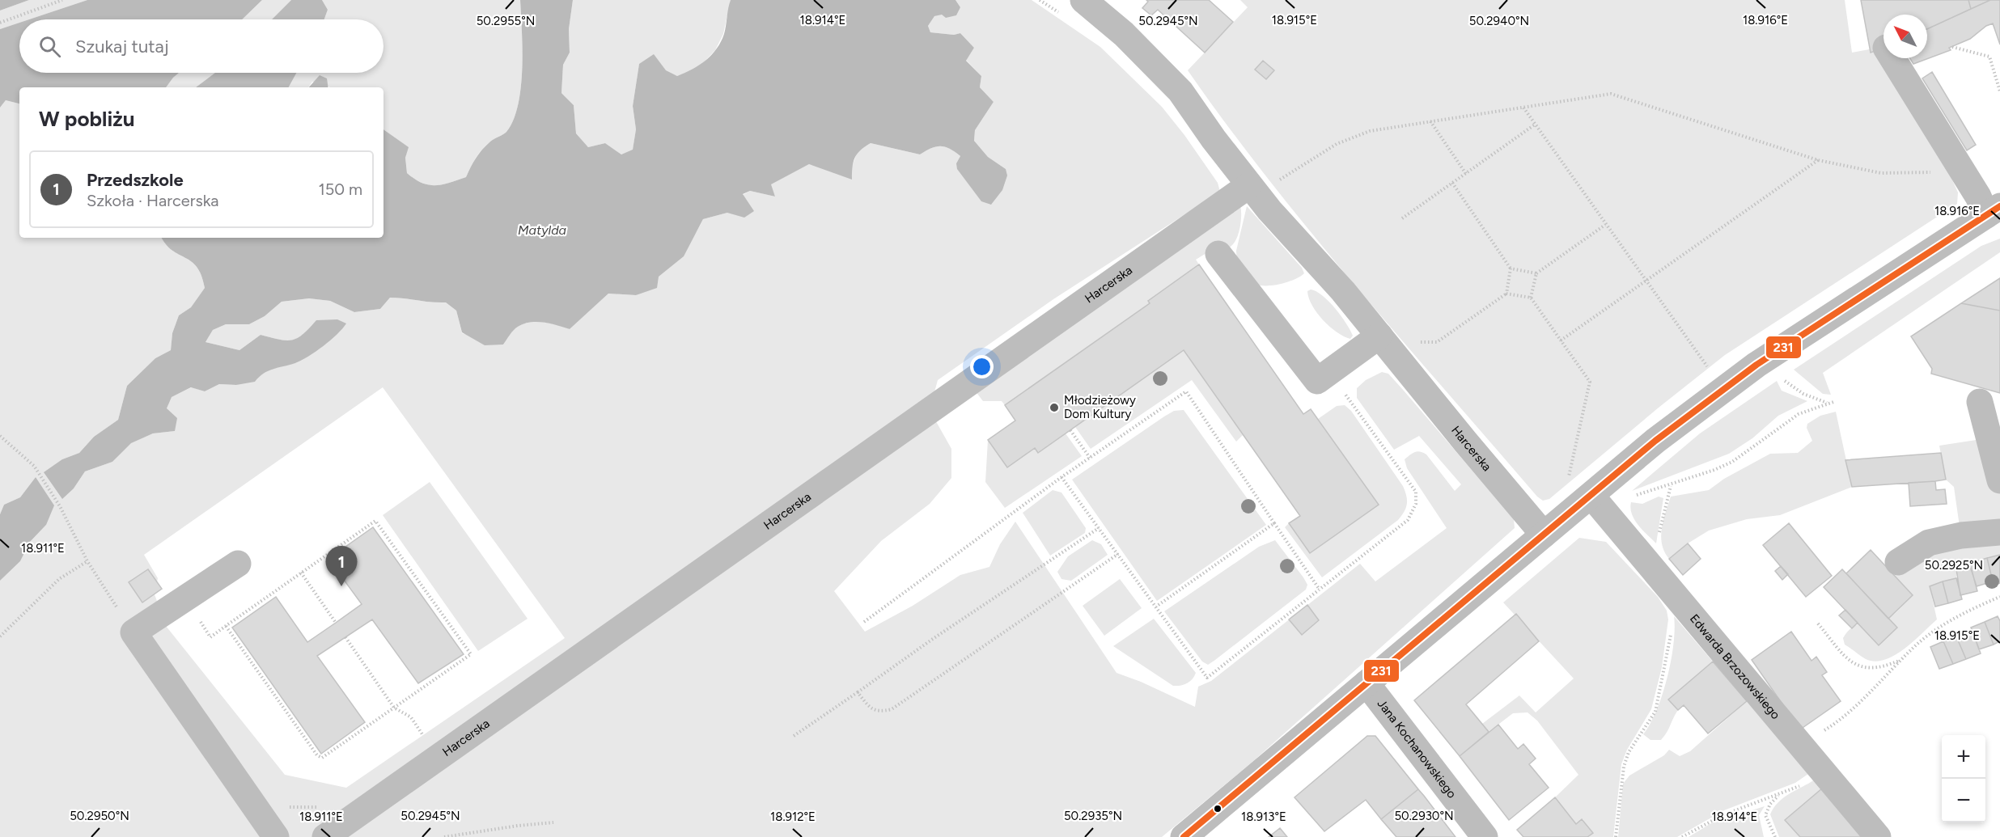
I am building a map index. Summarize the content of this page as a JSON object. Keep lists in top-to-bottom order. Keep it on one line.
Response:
{"streets":{"street":["Harcerska","Edwarda Brzozowskiego","Jana Kochanowskiego"]},"water":["Matylda"],"places":["Młodzieżowy Dom Kultury"],"lines":["transit line 231"],"north":"top left","page":{"search":"Szukaj tutaj","heading":"W pobliżu","list":[{"mark":"1","name":"Przedszkole","note":"Szkoła · Harcerska","value":"150 m"}],"pins":"1","map_buttons":["+","−"]},"coordinates":["18.914°E","18.915°E","18.916°E","50.2955°N","50.2940°N","50.2945°N","18.911°E","50.2925°N","50.2950°N","50.2935°N","50.2930°N","18.912°E","18.913°E"]}
